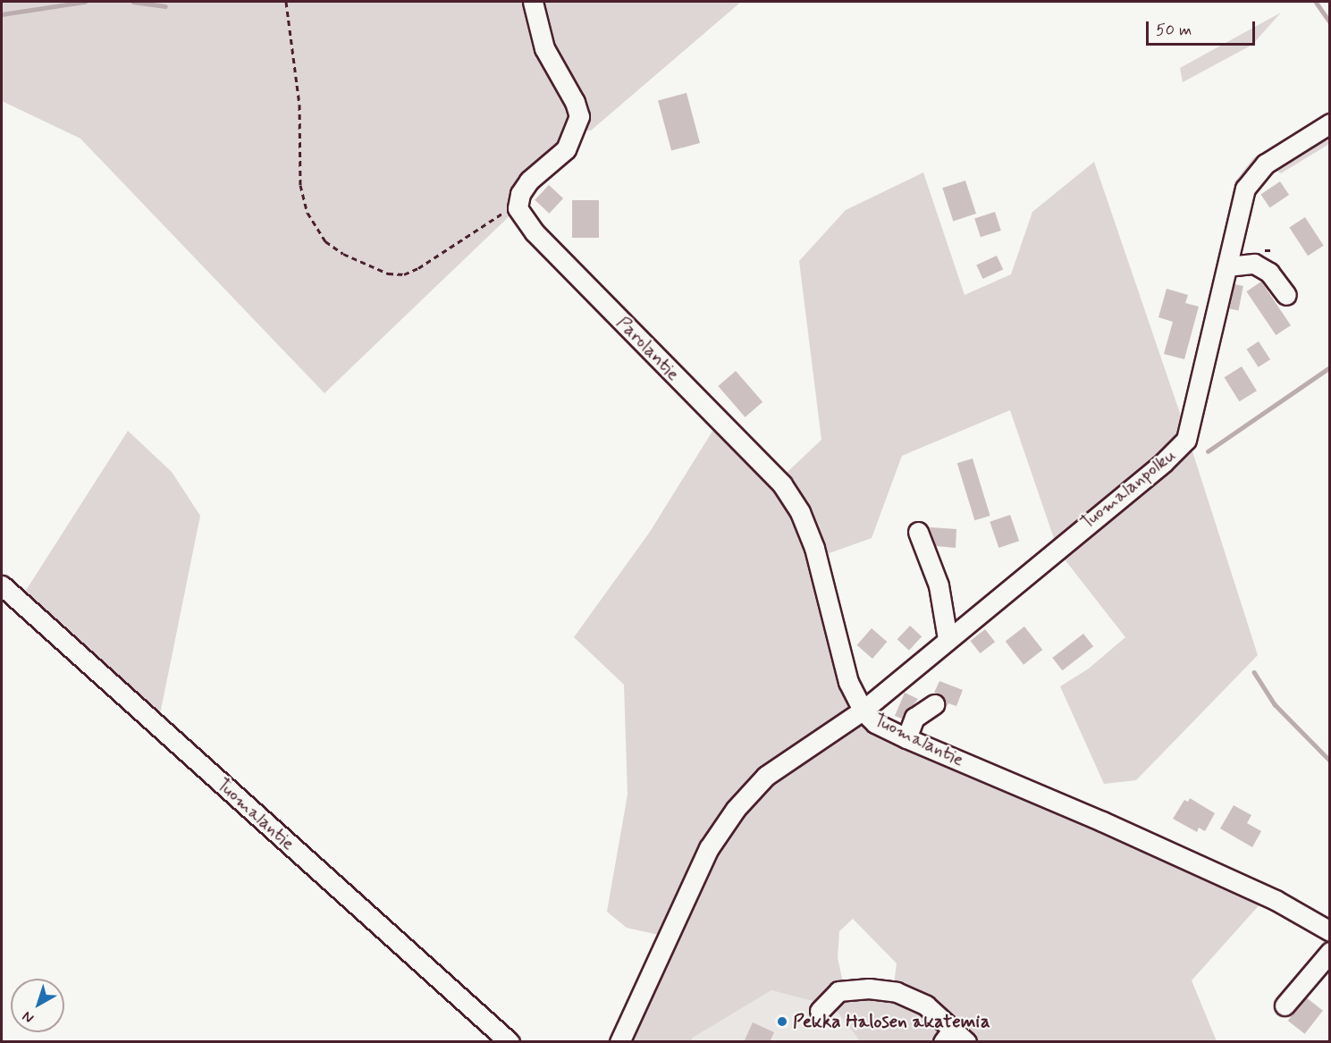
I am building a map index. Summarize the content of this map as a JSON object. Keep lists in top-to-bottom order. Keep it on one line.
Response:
{"streets":{"street":["Parolantie","Tuomalanpolku","Tuomalantie"]},"crossings":[["Parolantie","Tuomalanpolku"],["Parolantie","Tuomalantie"],["Tuomalanpolku","Tuomalantie"]],"places":["Pekka Halosen akatemia"],"scale_bar":"50 m","north":"bottom left"}
